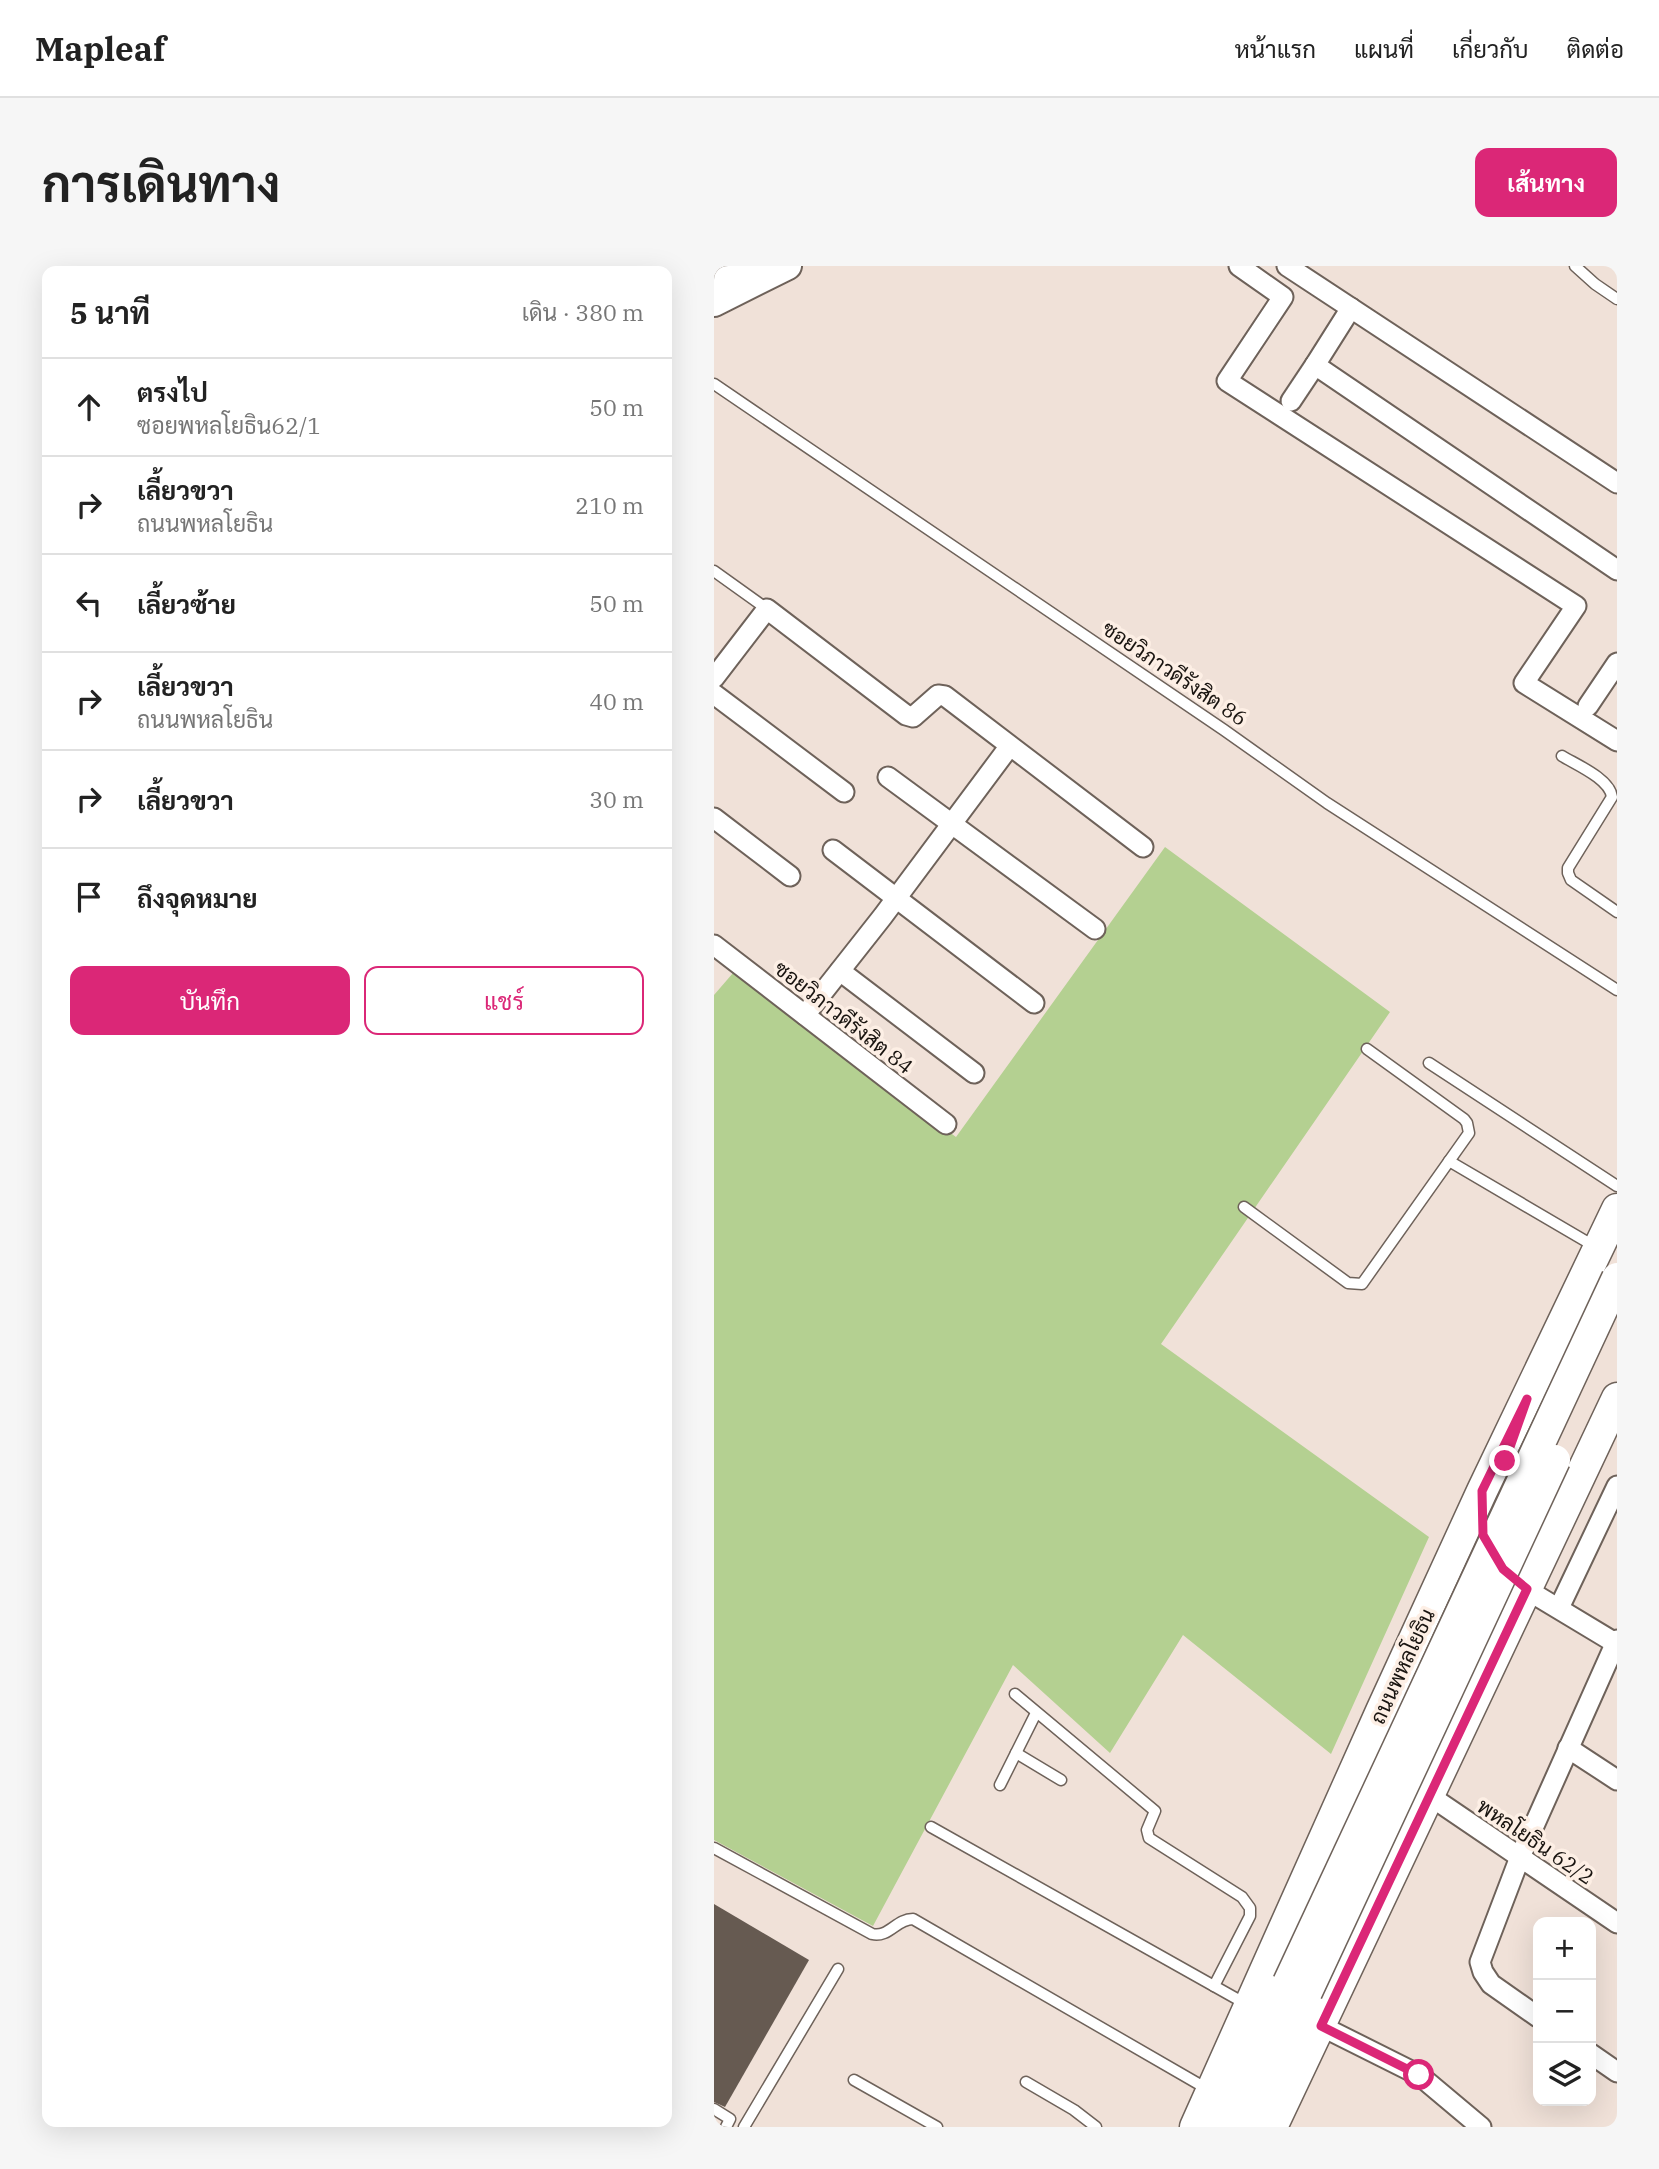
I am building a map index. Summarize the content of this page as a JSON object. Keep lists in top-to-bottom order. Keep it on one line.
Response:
{"streets":{"main road":["ถนนพหลโยธิน"],"street":["ซอยวิภาวดีรังสิต 84","พหลโยธิน 62/2"],"lane":["ซอยวิภาวดีรังสิต 86"]},"page":{"header":"Mapleaf","nav":["หน้าแรก","แผนที่","เกี่ยวกับ","ติดต่อ"],"buttons":["เส้นทาง",["บันทึก","แชร์"]],"title":"การเดินทาง","heading":["5 นาที","เดิน · 380 m"],"list":[["ตรงไป","ซอยพหลโยธิน62/1","50 m"],["เลี้ยวขวา","ถนนพหลโยธิน","210 m"],["เลี้ยวซ้าย","50 m"],["เลี้ยวขวา","ถนนพหลโยธิน","40 m"],["เลี้ยวขวา","30 m"],"ถึงจุดหมาย"],"map_buttons":["+","−"]}}
